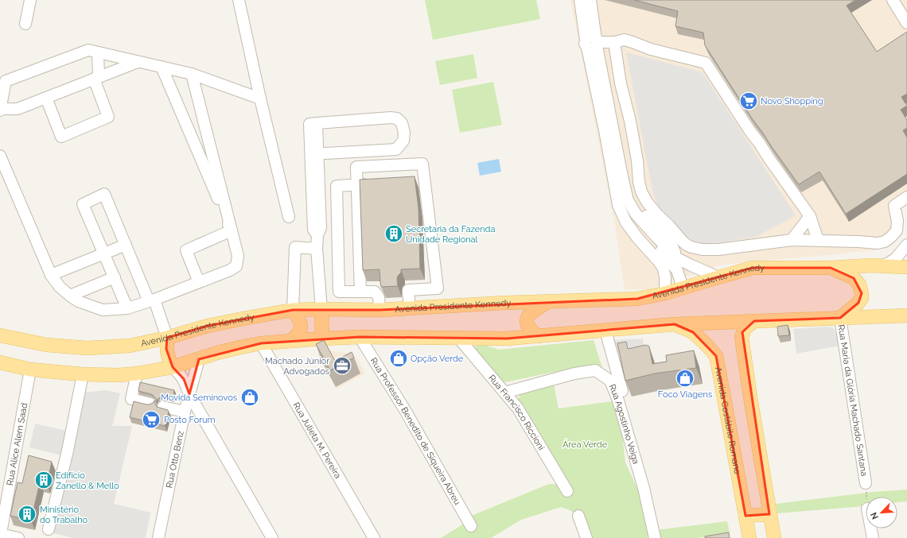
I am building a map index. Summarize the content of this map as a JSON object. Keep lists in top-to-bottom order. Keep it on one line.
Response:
{"streets":{"main road":["Avenida Presidente Kennedy","Avenida Costábile Romano"],"street":["Rua Maria da Glória Machado Santana","Rua Francisco Riccioni","Rua Agostinho Veiga","Rua Professor Benedito de Siqueira Abreu","Rua Julieta M. Pereira","Rua Alice Alem Saad","Rua Otto Benz"]},"crossings":[["Rua Francisco Riccioni","Rua Agostinho Veiga"]],"parks":["Área Verde"],"places":{"supermarket":["Novo Shopping","Posto Forum"],"building":["Secretaria da Fazenda Unidade Regional","Edifício Zanello & Mello","Ministério do Trabalho"],"shop":["Opção Verde","Foco Viagens","Movida Seminovos"],"office":["Machado Júnior Advogados"]},"north":"bottom left"}
